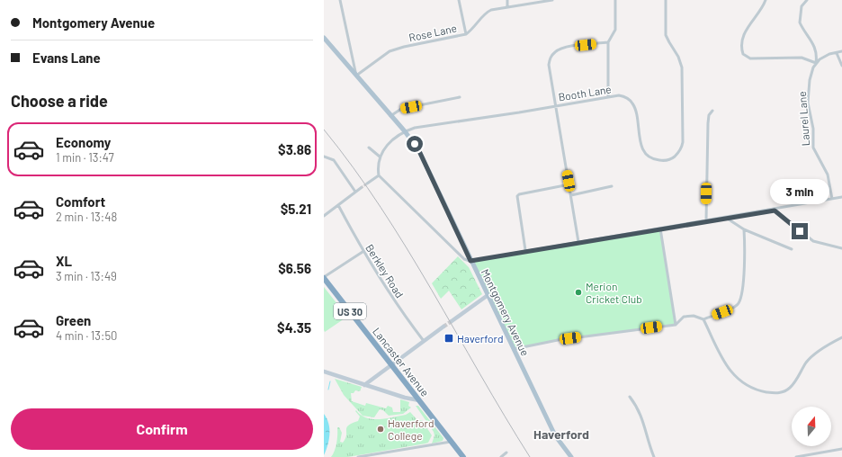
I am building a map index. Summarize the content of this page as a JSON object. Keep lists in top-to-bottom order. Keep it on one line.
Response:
{"streets":{"highway":["US 30","Lancaster Avenue"],"main road":["Montgomery Avenue"],"street":["Rose Lane","Booth Lane","Laurel Lane","Berkley Road"]},"crossings":[["Rose Lane","Montgomery Avenue"],["Booth Lane","Montgomery Avenue"]],"districts":["Haverford"],"places":{"other":["Merion Cricket Club","Haverford College"],"transit":["Haverford"]},"north":"top","page":{"banner":["Montgomery Avenue","Evans Lane"],"heading":"Choose a ride","list":[{"name":"Economy","note":"1 min · 13:47","value":"$3.86"},{"name":"Comfort","note":"2 min · 13:48","value":"$5.21"},{"name":"XL","note":"3 min · 13:49","value":"$6.56"},{"name":"Green","note":"4 min · 13:50","value":"$4.35"}],"bubble":"3 min","buttons":"Confirm"}}
